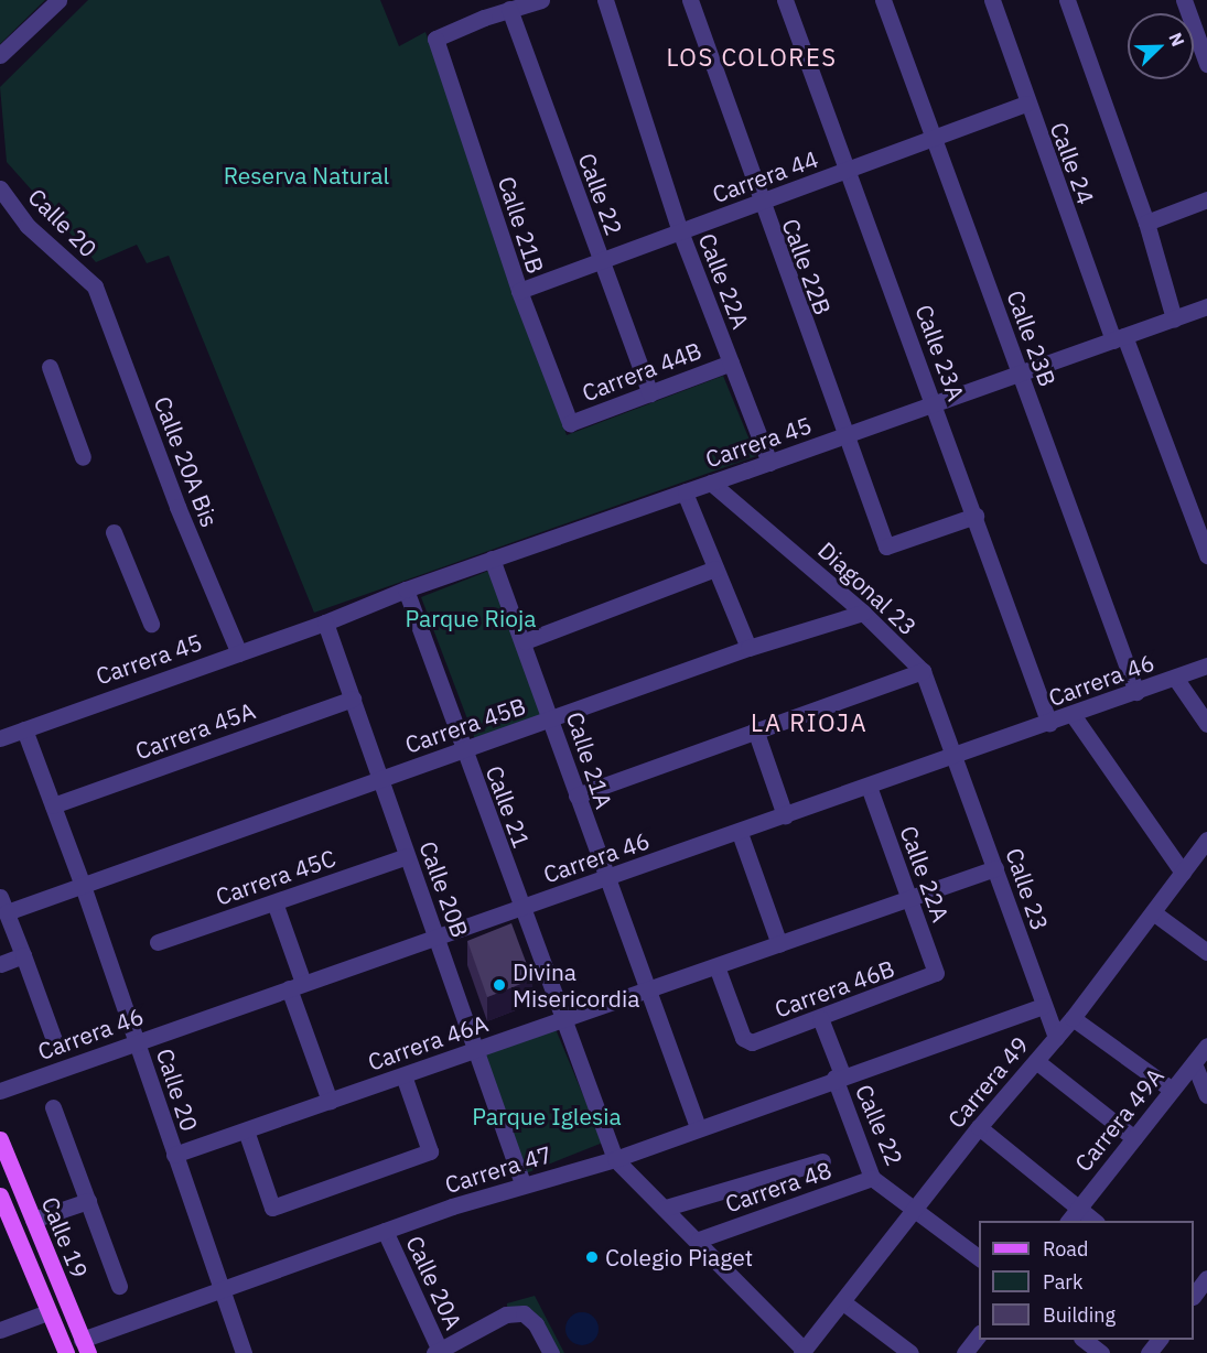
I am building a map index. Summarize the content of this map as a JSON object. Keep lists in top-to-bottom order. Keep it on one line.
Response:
{"streets":{"main road":["Calle 19"],"street":["Calle 24","Carrera 44","Calle 22","Calle 20","Calle 21B","Calle 22B","Calle 22A","Calle 23B","Calle 23A","Carrera 44B","Carrera 45","Calle 20A Bis","Diagonal 23","Carrera 46","Carrera 45B","Carrera 45A","Calle 21A","Calle 21","Carrera 45C","Calle 20B","Calle 23","Carrera 46B","Carrera 46A","Carrera 49","Carrera 49A","Carrera 47","Carrera 48","Calle 20A"]},"crossings":[["Calle 24","Carrera 44"],["Calle 24","Carrera 45"],["Carrera 44","Calle 22"],["Carrera 44","Calle 21B"],["Carrera 44","Calle 22B"],["Carrera 44","Calle 22A"],["Carrera 44","Calle 23B"],["Carrera 44","Calle 23A"],["Calle 22","Calle 21B"],["Calle 22","Carrera 44B"],["Calle 22","Carrera 46B"],["Calle 22","Carrera 49"],["Calle 22","Carrera 47"],["Calle 22","Carrera 48"],["Calle 20","Carrera 45"],["Calle 20","Calle 20A Bis"],["Calle 20","Carrera 46"],["Calle 20","Carrera 45B"],["Calle 20","Carrera 45A"],["Calle 20","Carrera 46A"],["Calle 20","Carrera 47"],["Calle 21B","Carrera 44B"],["Calle 22B","Calle 23A"],["Calle 22B","Carrera 45"],["Calle 22A","Carrera 44B"],["Calle 22A","Carrera 45"],["Calle 22A","Carrera 46"],["Calle 22A","Carrera 46B"],["Calle 22A","Carrera 46A"],["Calle 23B","Carrera 45"],["Calle 23B","Carrera 46"],["Calle 23A","Carrera 45"],["Calle 23A","Carrera 46"],["Carrera 45","Calle 20A Bis"],["Carrera 45","Calle 21A"],["Carrera 45","Calle 21"],["Carrera 45","Calle 20B"],["Diagonal 23","Carrera 46"],["Diagonal 23","Carrera 45B"],["Diagonal 23","Calle 23"],["Carrera 46","Calle 21A"],["Carrera 46","Calle 21"],["Carrera 46","Calle 20B"],["Carrera 46","Calle 23"],["Carrera 45B","Calle 21A"],["Carrera 45B","Calle 21"],["Carrera 45B","Calle 20B"],["Carrera 45A","Calle 20B"],["Calle 21A","Carrera 46A"],["Calle 21A","Carrera 47"],["Calle 21","Carrera 46A"],["Calle 21","Carrera 49"],["Calle 21","Carrera 47"],["Calle 21","Carrera 48"],["Carrera 45C","Calle 20B"],["Calle 20B","Carrera 46A"],["Calle 20B","Carrera 47"],["Calle 23","Carrera 46A"],["Calle 23","Carrera 49"],["Calle 23","Carrera 47"],["Carrera 46B","Carrera 46A"],["Carrera 47","Calle 19"],["Carrera 47","Calle 20A"]],"districts":["LOS COLORES","LA RIOJA"],"parks":["Reserva Natural","Parque Rioja","Parque Iglesia"],"places":["Divina Misericordia","Colegio Piaget"],"legend":["Road","Park","Building"],"north":"top right"}
